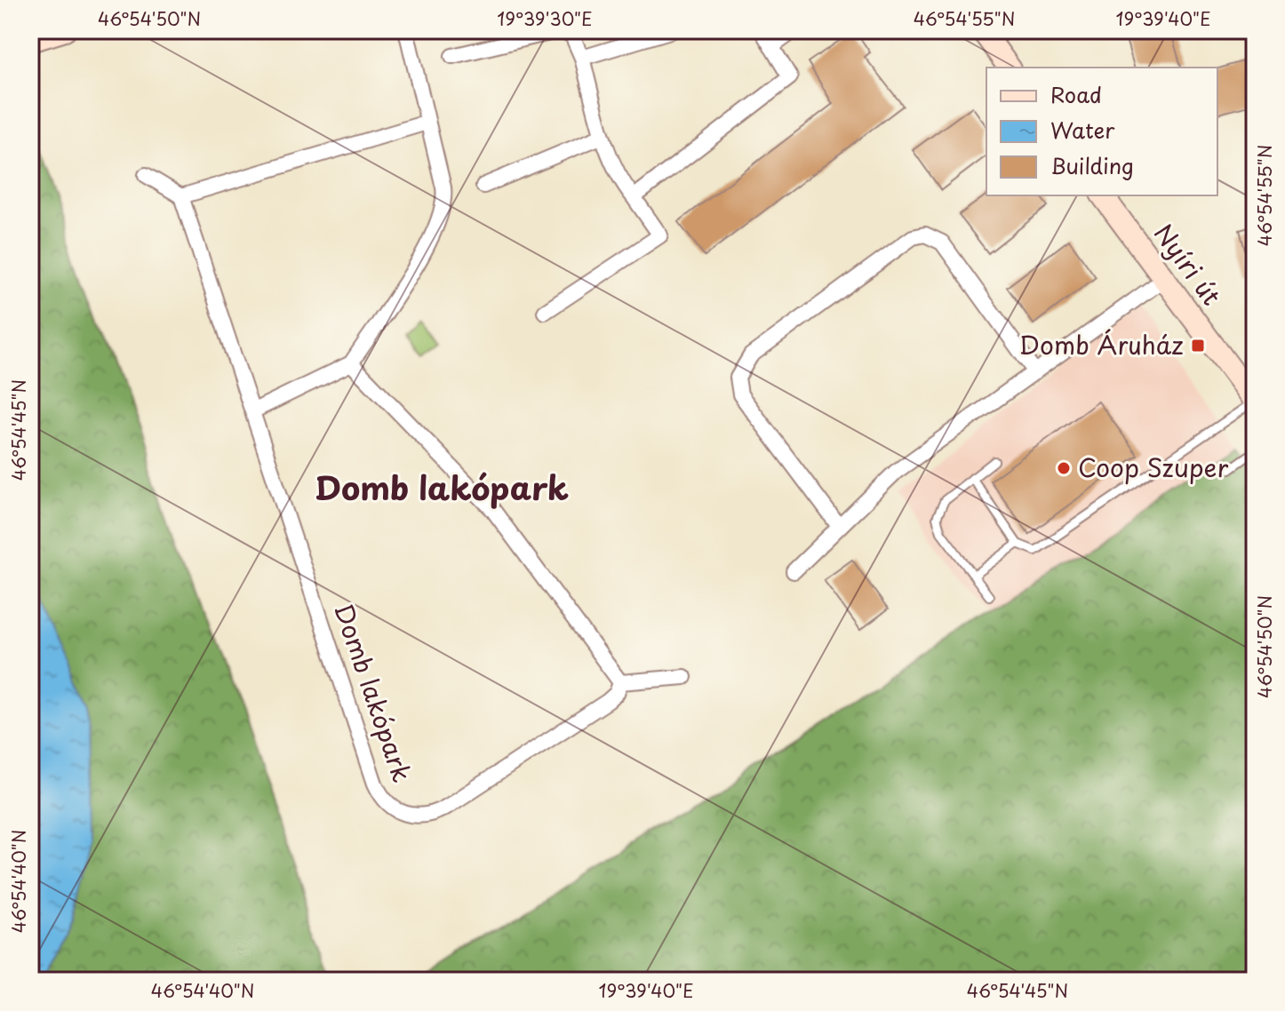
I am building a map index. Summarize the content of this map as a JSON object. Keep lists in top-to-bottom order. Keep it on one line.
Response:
{"streets":{"street":["Nyíri út","Domb lakópark"]},"districts":["Domb lakópark"],"places":{"transit":["Domb Áruház"],"other":["Coop Szuper"]},"legend":["Road","Water","Building"],"coordinates":["46°54'50\"N","19°39'30\"E","46°54'55\"N","19°39'40\"E","46°54'45\"N","46°54'40\"N"]}
